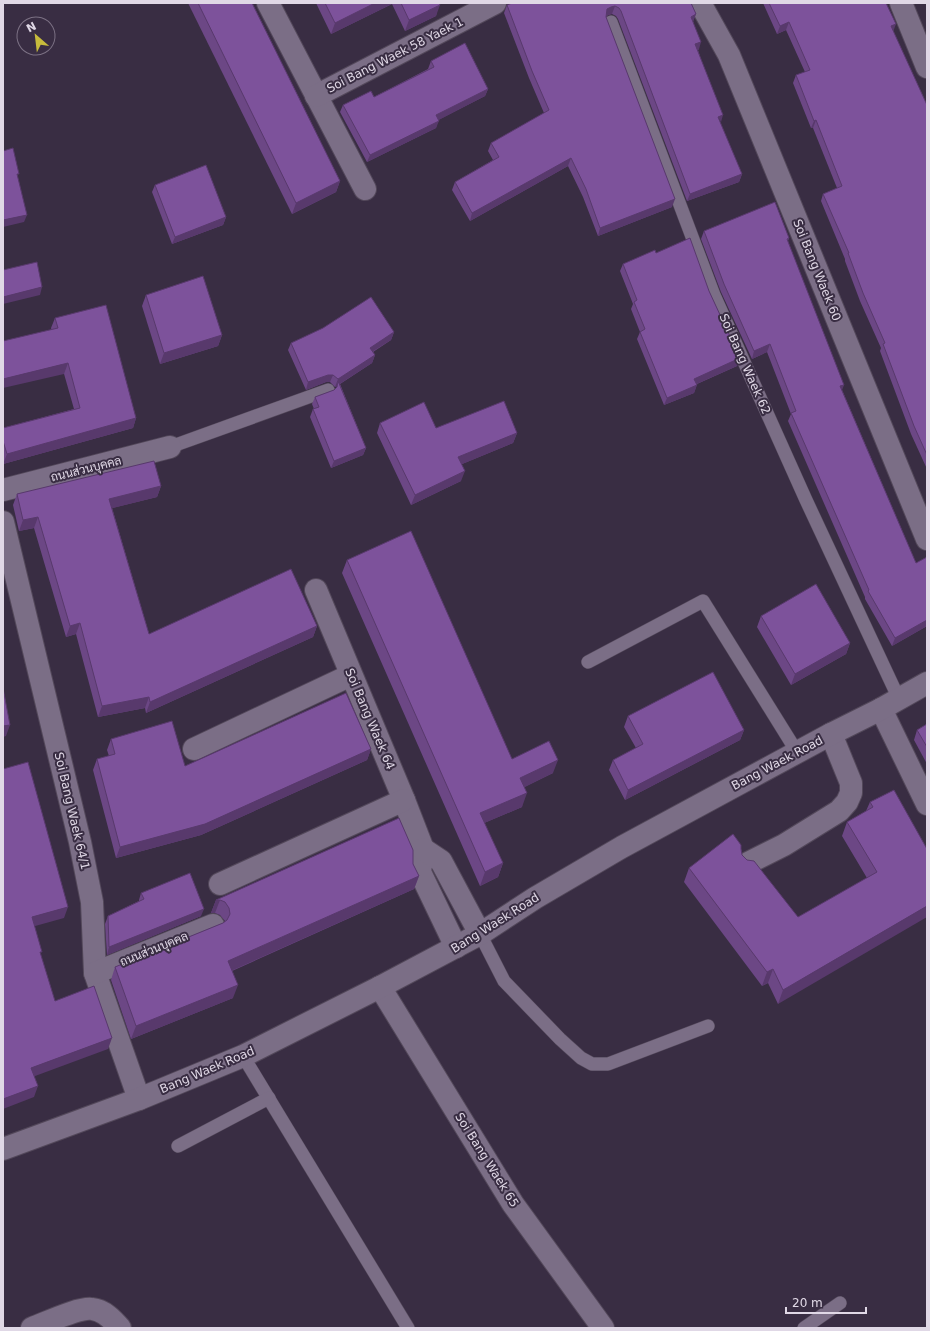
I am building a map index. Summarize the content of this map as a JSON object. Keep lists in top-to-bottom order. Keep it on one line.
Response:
{"streets":{"street":["Soi Bang Waek 58 Yaek 1","Soi Bang Waek 60","ถนนส่วนบุคคล","Soi Bang Waek 64","Bang Waek Road","Soi Bang Waek 64/1","Soi Bang Waek 65"],"lane":["Soi Bang Waek 62"]},"crossings":[["Soi Bang Waek 62","Bang Waek Road"],["ถนนส่วนบุคคล","Soi Bang Waek 64/1"],["Soi Bang Waek 64","Bang Waek Road"],["Bang Waek Road","Soi Bang Waek 64/1"],["Bang Waek Road","Soi Bang Waek 65"]],"scale_bar":"20 m","north":"top left"}
